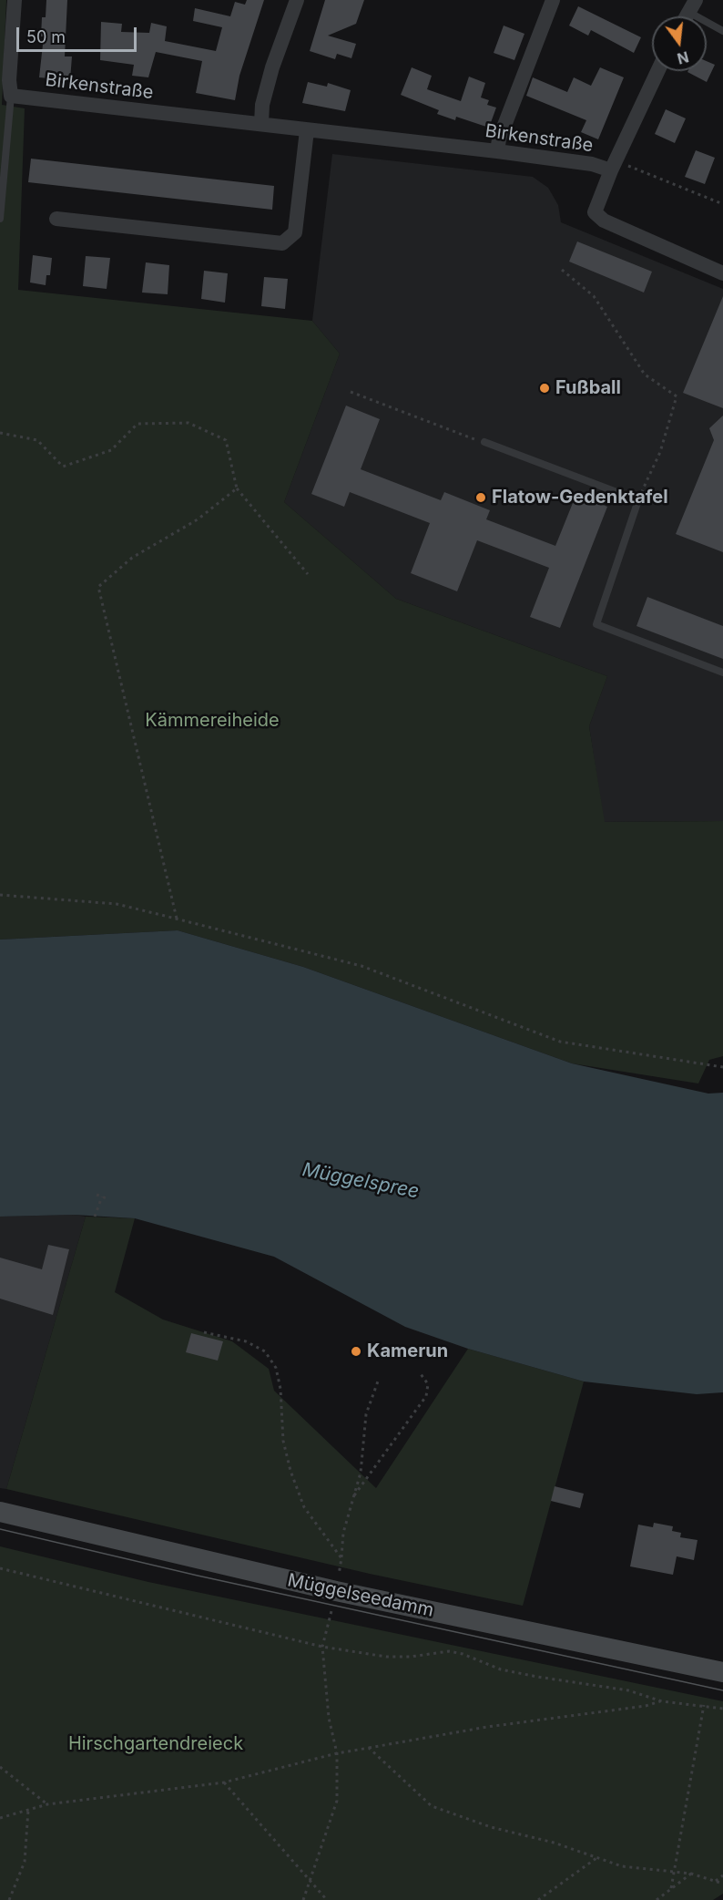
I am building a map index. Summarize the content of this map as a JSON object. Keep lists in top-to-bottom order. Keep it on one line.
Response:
{"streets":{"main road":["Müggelseedamm"],"street":["Birkenstraße"]},"water":["Müggelspree"],"parks":["Kämmereiheide","Hirschgartendreieck"],"places":["Fußball","Flatow-Gedenktafel","Kamerun"],"scale_bar":"50 m","north":"bottom"}
